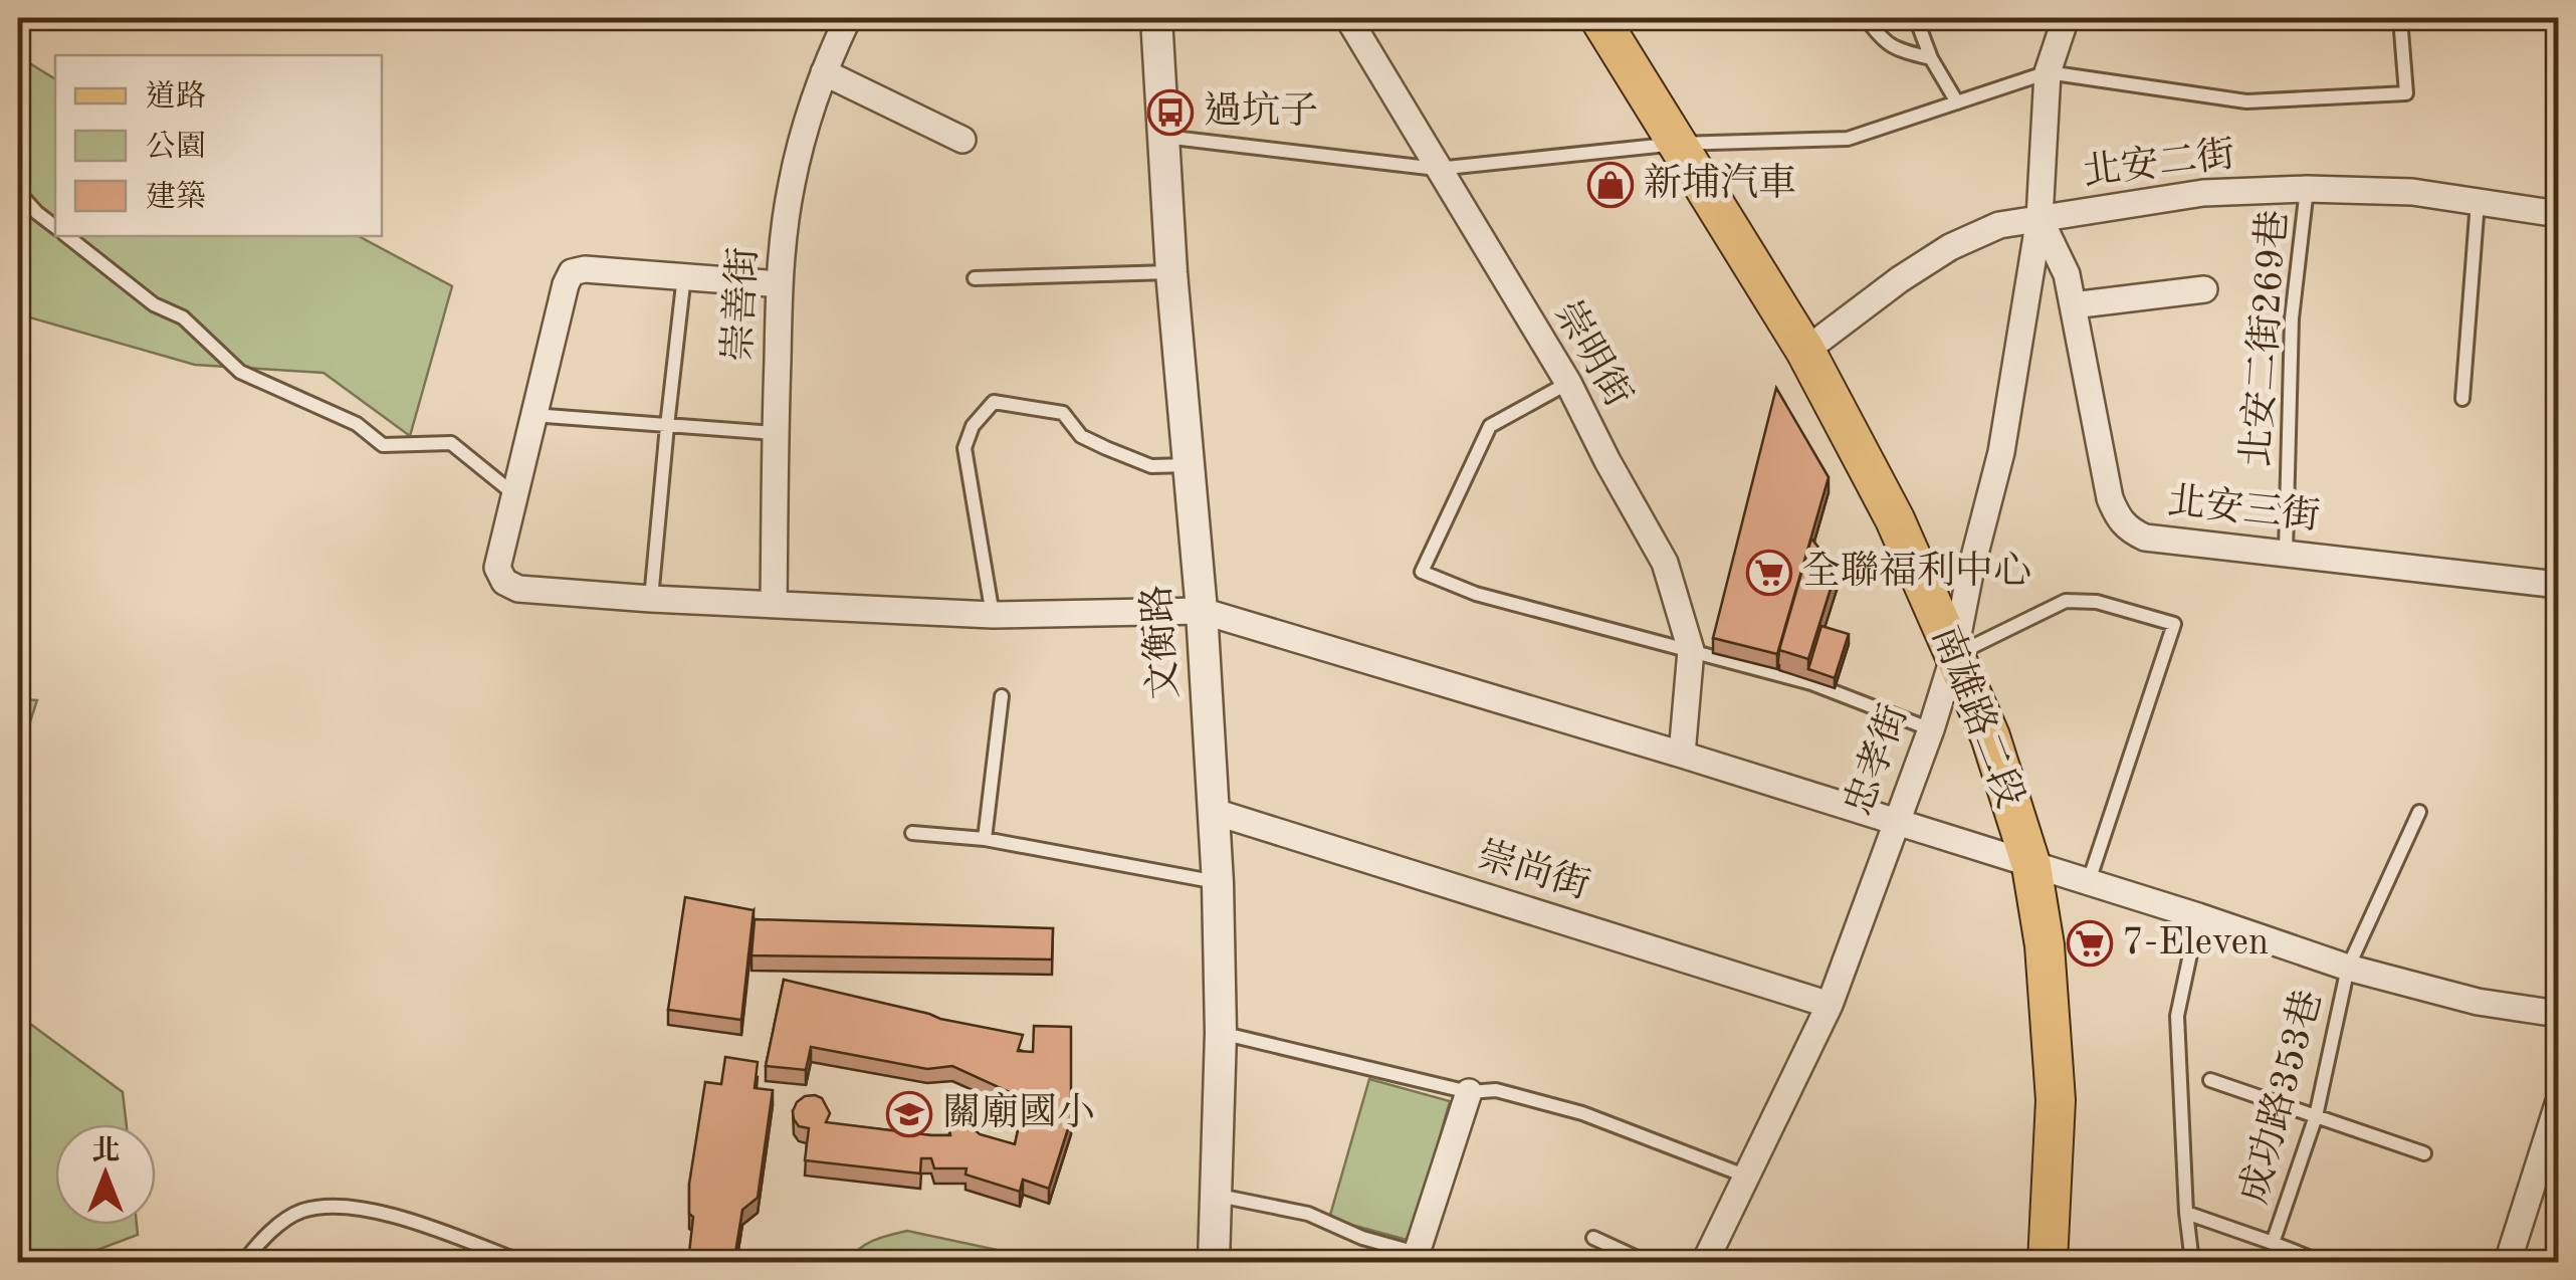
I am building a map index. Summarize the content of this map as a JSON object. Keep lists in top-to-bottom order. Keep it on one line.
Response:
{"streets":{"main road":["南雄路二段"],"street":["北安二街","崇善街","崇明街","北安三街","文衡路","忠孝街","崇尚街"],"lane":["北安二街269巷","成功路353巷"]},"crossings":[["北安二街","北安二街269巷"],["北安二街","北安三街"],["北安二街","南雄路二段"],["北安二街","忠孝街"],["北安二街269巷","北安三街"],["北安三街","忠孝街"],["文衡路","崇尚街"],["南雄路二段","忠孝街"],["忠孝街","崇尚街"]],"places":{"bus stop":["過坑子"],"shop":["新埔汽車"],"supermarket":["全聯福利中心","7-Eleven"],"school or university":["關廟國小"]},"legend":["道路","公園","建築"],"north":"top"}
